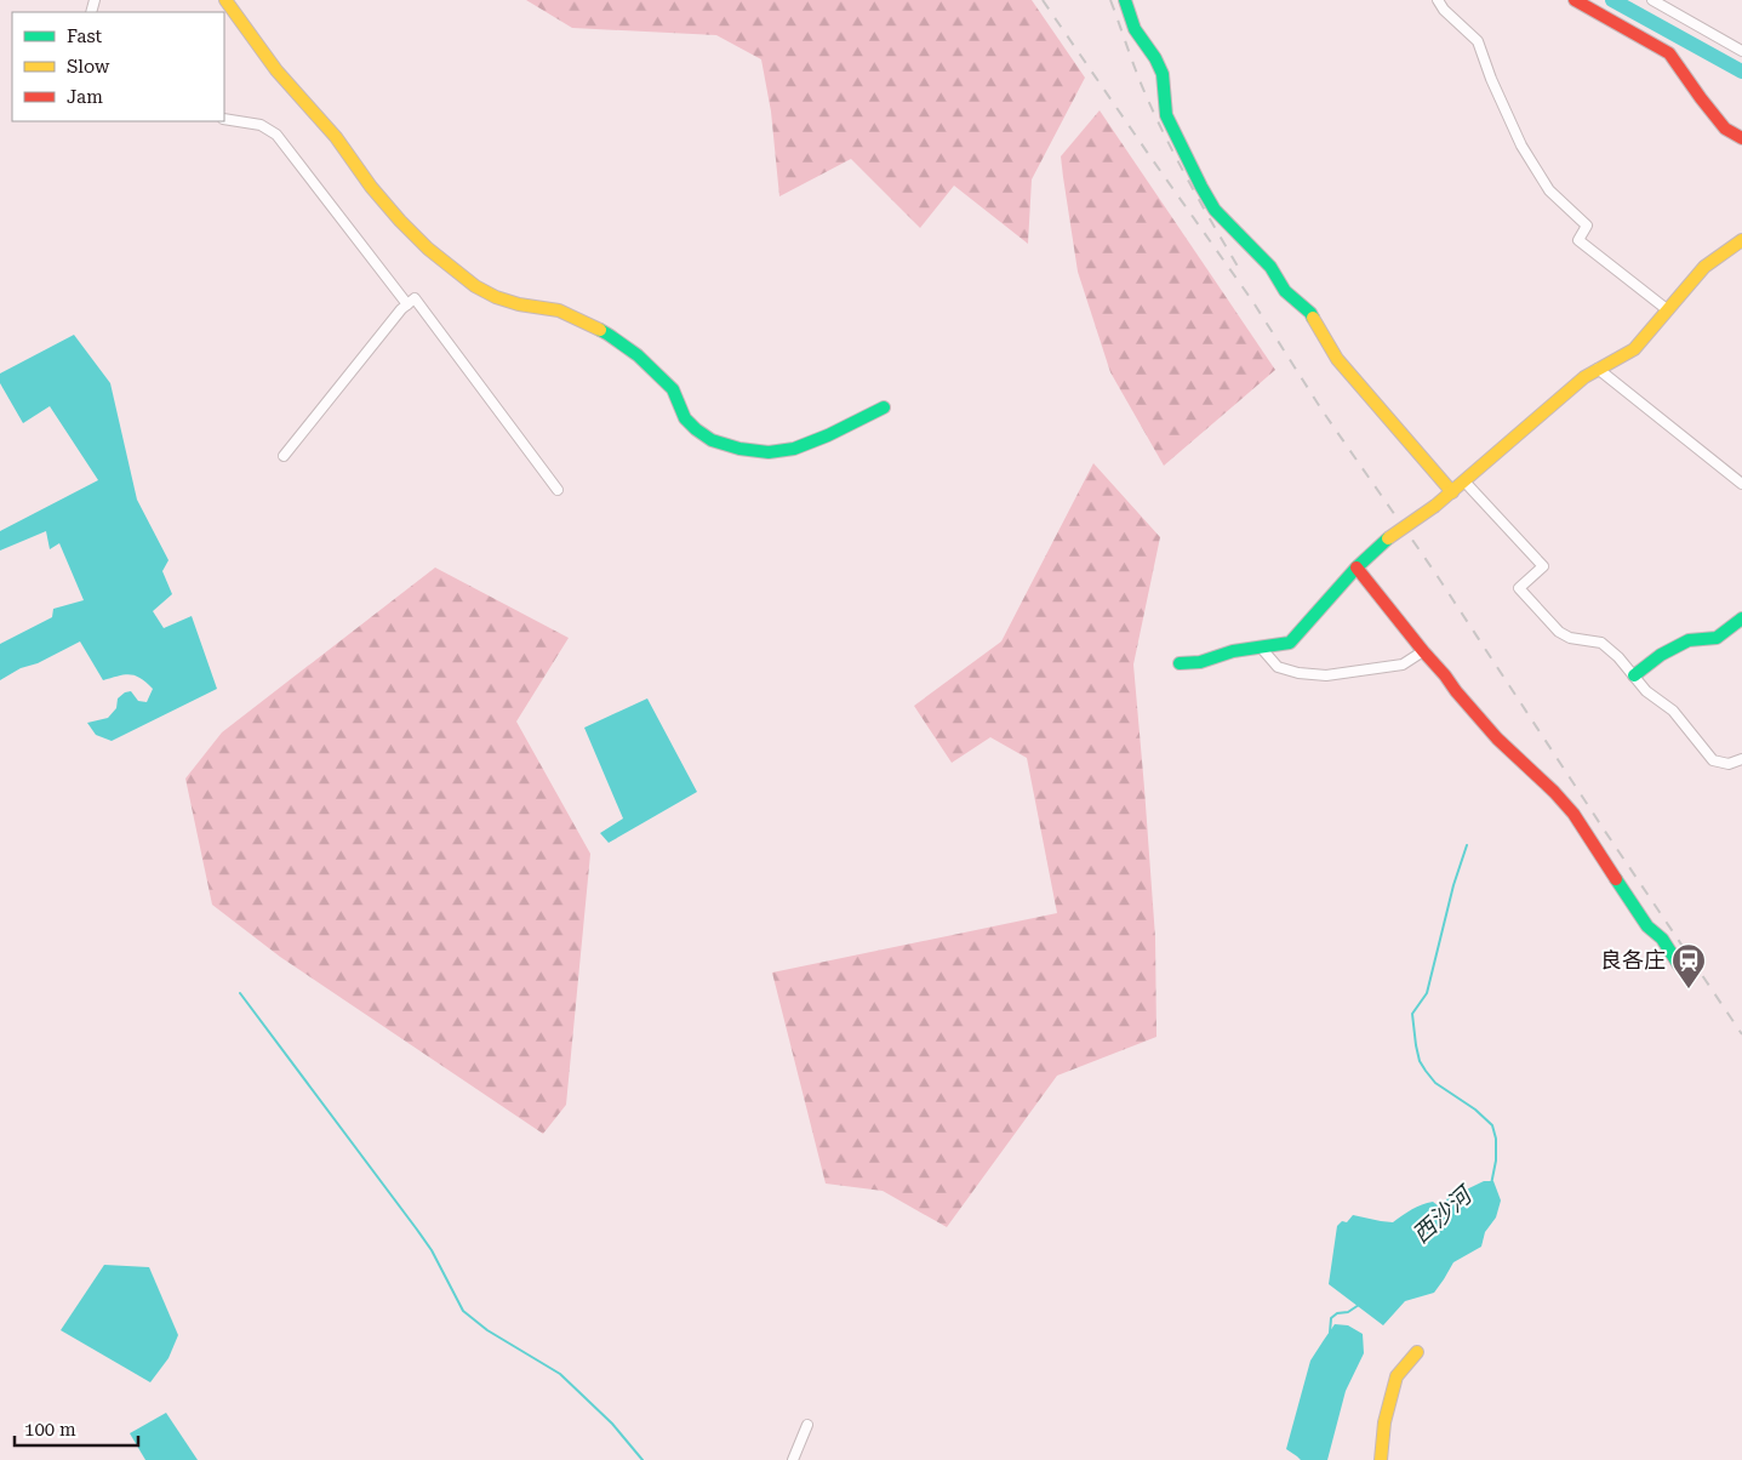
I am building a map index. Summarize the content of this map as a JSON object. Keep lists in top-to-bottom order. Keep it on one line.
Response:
{"water":["西沙河"],"places":{"station":["良各庄"]},"legend":["Fast","Slow","Jam"],"scale_bar":"100 m"}
